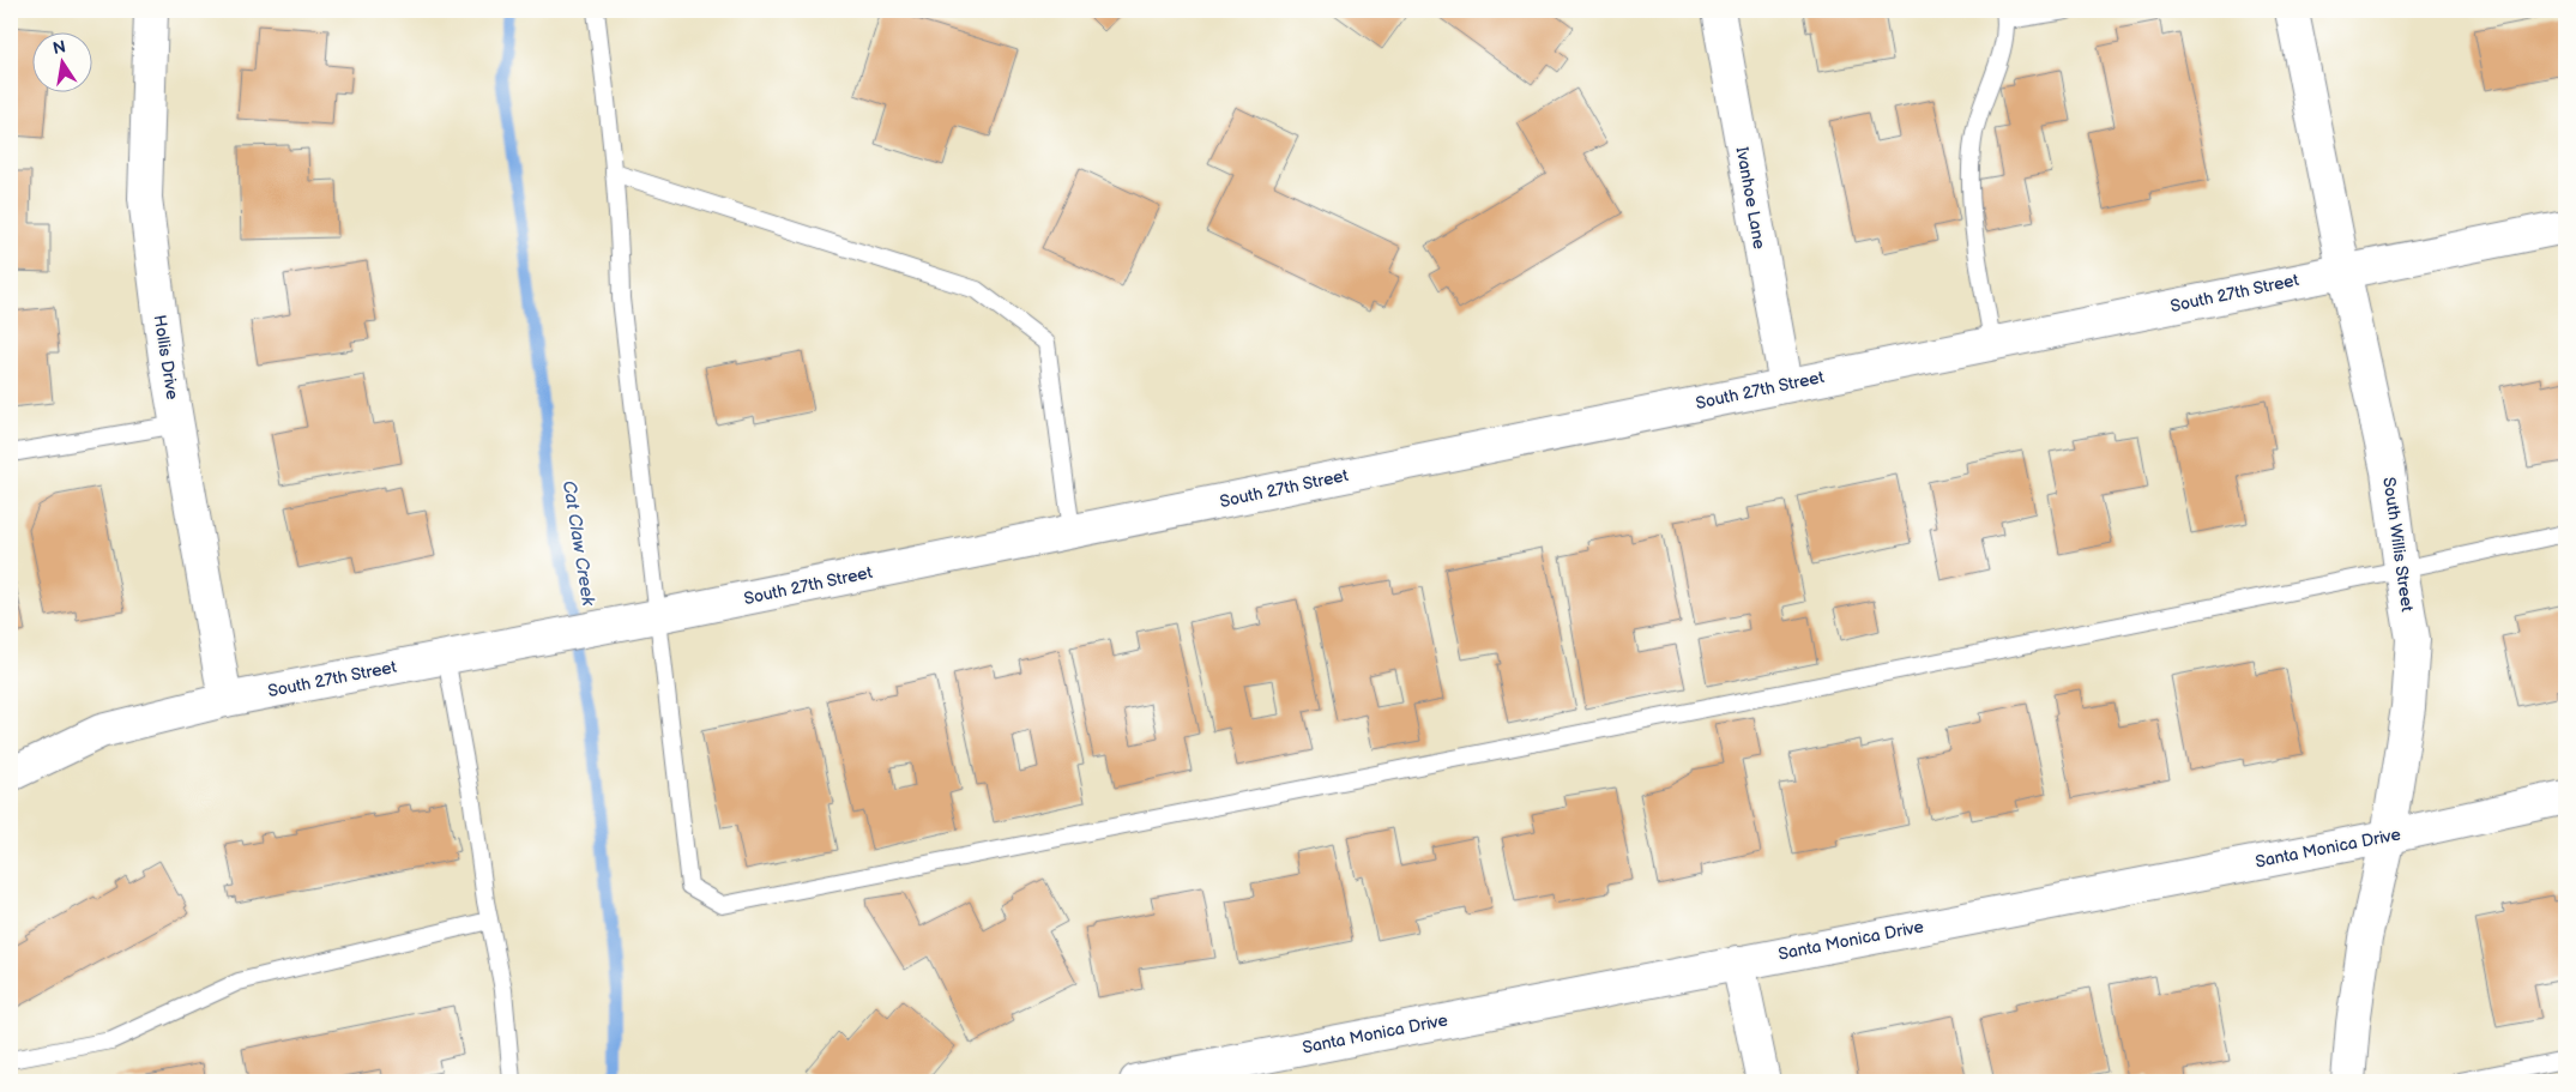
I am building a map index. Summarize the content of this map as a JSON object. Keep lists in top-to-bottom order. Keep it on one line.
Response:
{"streets":{"street":["Ivanhoe Lane","South 27th Street","Hollis Drive","South Willis Street","Santa Monica Drive"]},"crossings":[["Ivanhoe Lane","South 27th Street"],["South 27th Street","Hollis Drive"],["South 27th Street","South Willis Street"],["South Willis Street","Santa Monica Drive"]],"water":["Cat Claw Creek"],"north":"top"}
